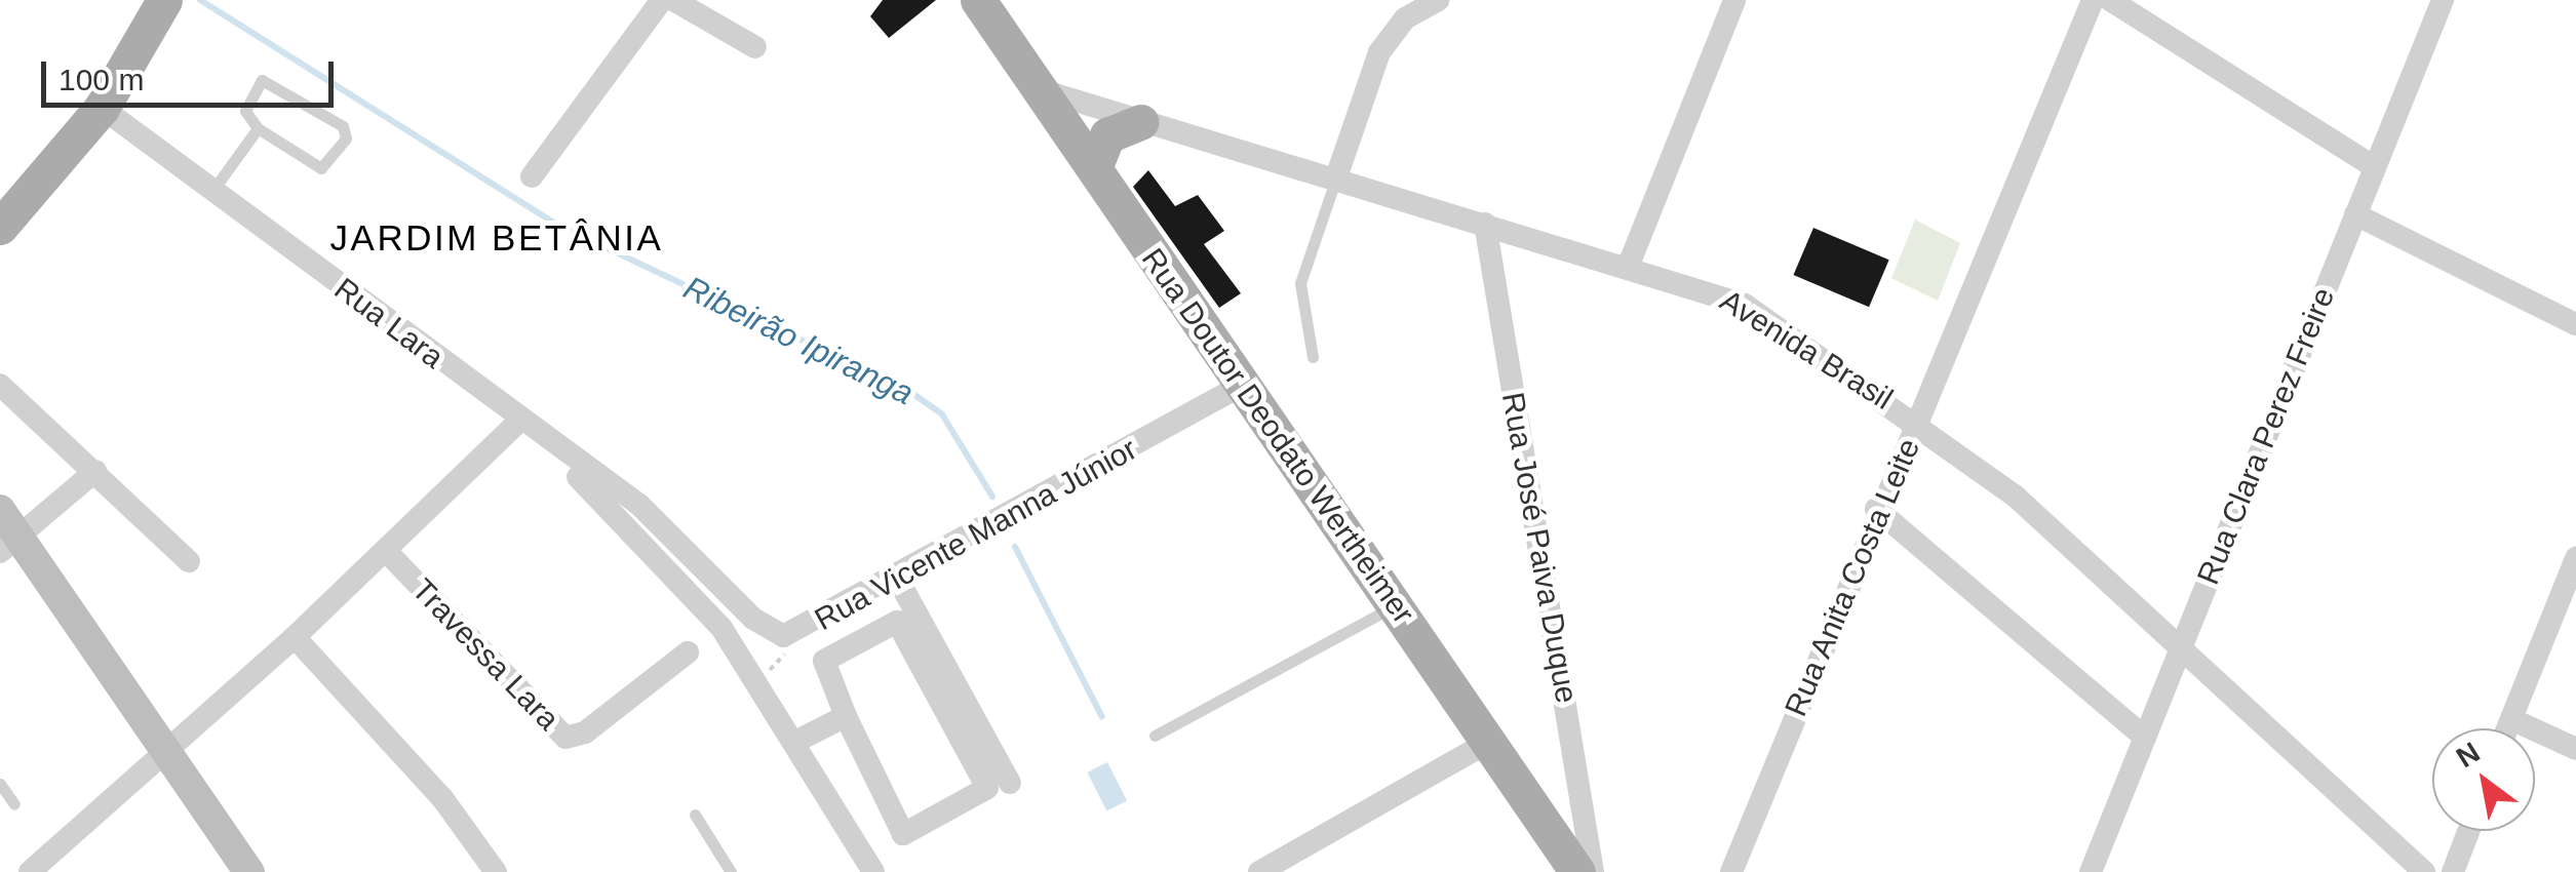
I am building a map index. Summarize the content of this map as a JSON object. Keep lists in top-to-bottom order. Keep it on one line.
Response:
{"streets":{"main road":["Rua Doutor Deodato Wertheimer"],"street":["Rua Lara","Avenida Brasil","Rua Clara Perez Freire","Rua Vicente Manna Júnior","Rua José Paiva Duque","Rua Anita Costa Leite","Travessa Lara"]},"crossings":[["Rua Lara","Rua Vicente Manna Júnior"],["Avenida Brasil","Rua Doutor Deodato Wertheimer"],["Avenida Brasil","Rua Clara Perez Freire"],["Avenida Brasil","Rua José Paiva Duque"],["Avenida Brasil","Rua Anita Costa Leite"],["Rua Doutor Deodato Wertheimer","Rua Vicente Manna Júnior"]],"districts":["JARDIM BETÂNIA"],"water":["Ribeirão Ipiranga"],"scale_bar":"100 m","north":"top left"}
